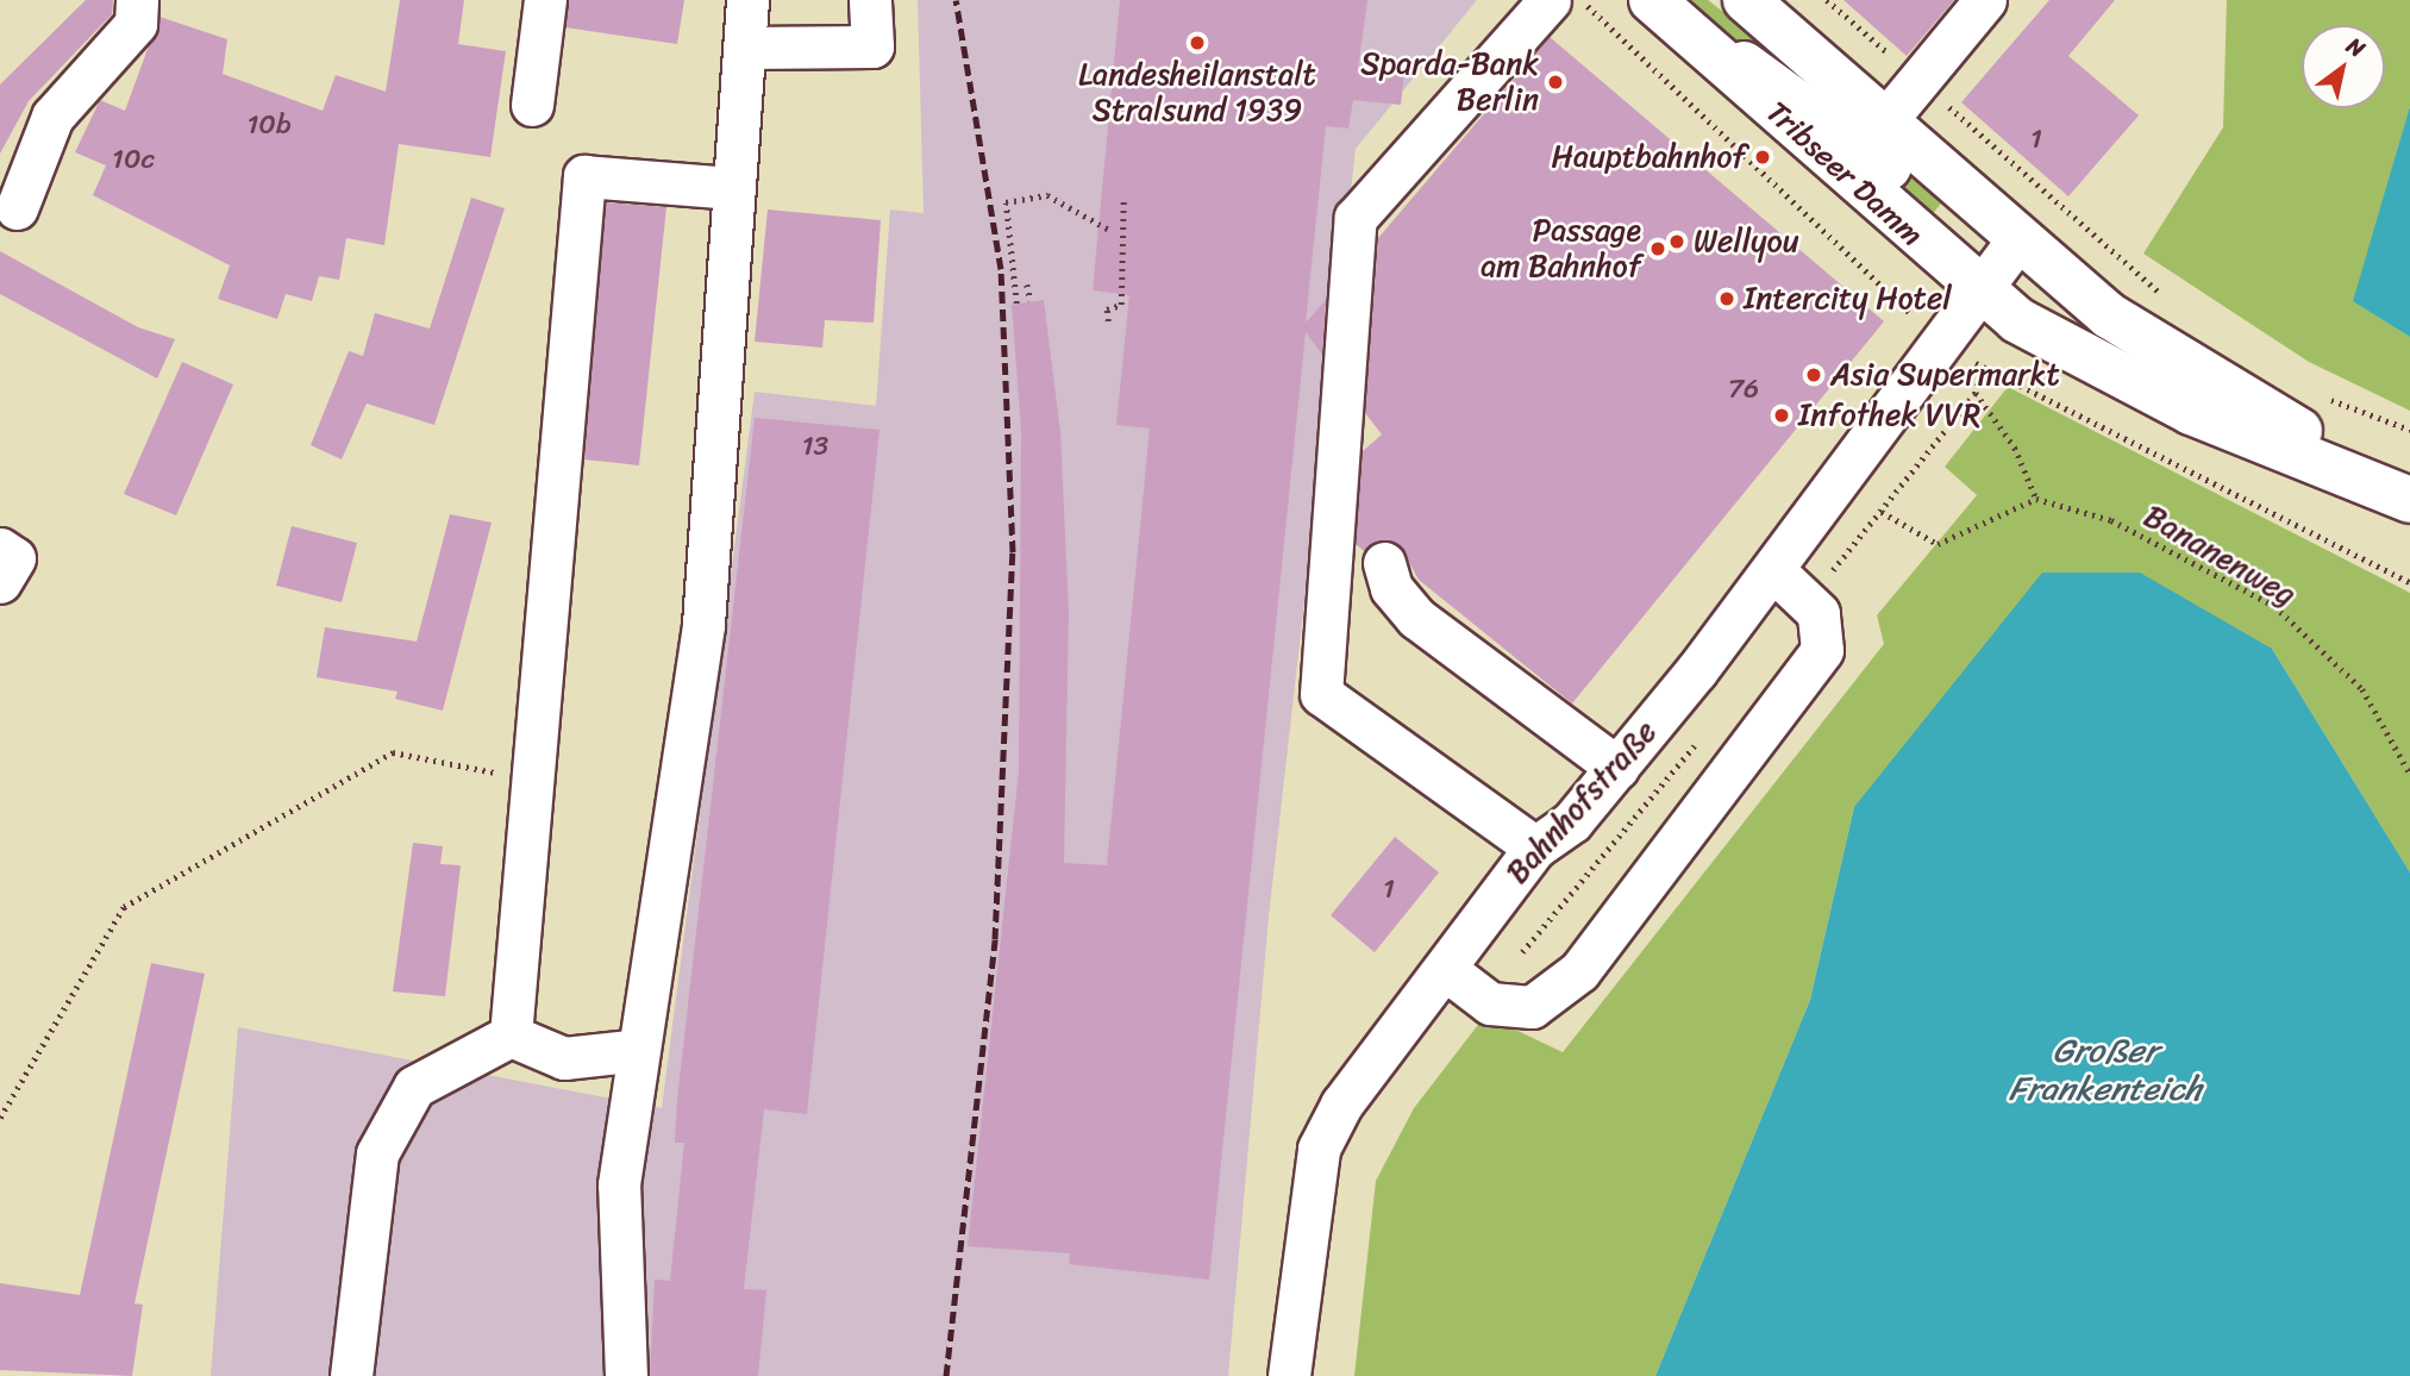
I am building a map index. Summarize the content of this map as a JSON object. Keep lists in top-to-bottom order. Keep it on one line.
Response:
{"streets":{"main road":["Tribseer Damm"],"street":["Bahnhofstraße"],"path":["Bananenweg"]},"crossings":[["Tribseer Damm","Bahnhofstraße"]],"water":["Großer Frankenteich"],"places":["Landesheilanstalt Stralsund 1939","Sparda-Bank Berlin","Hauptbahnhof","Wellyou","Passage am Bahnhof","Intercity Hotel","Asia Supermarkt","Infothek VVR"],"house_numbers":["10b","1","10c","76","13","1"],"north":"top right"}
